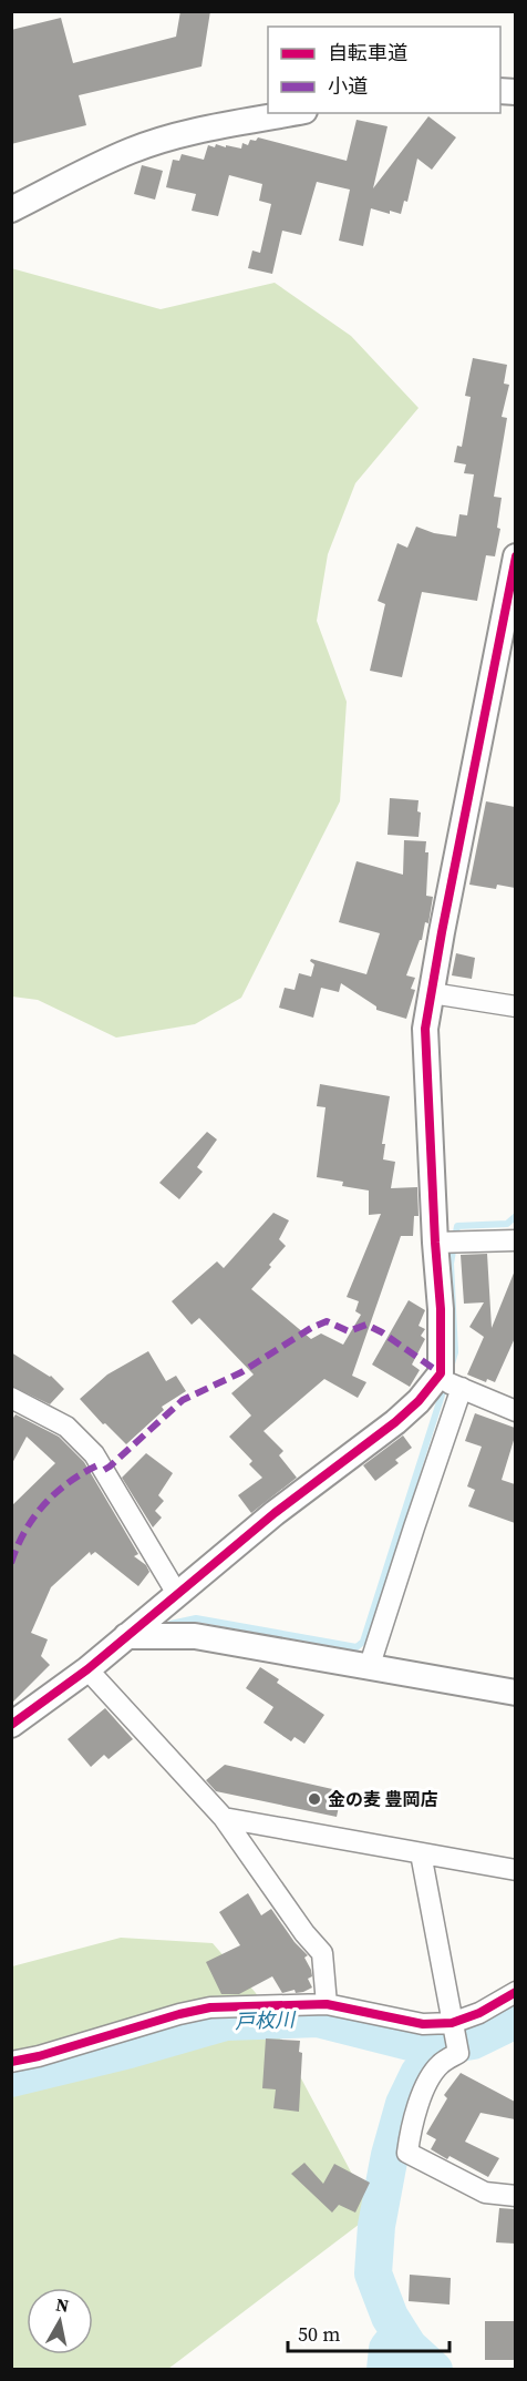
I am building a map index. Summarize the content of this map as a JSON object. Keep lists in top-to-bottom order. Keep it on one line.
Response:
{"water":["戸枚川"],"places":["金の麦 豊岡店"],"legend":["自転車道","小道"],"scale_bar":"50 m","north":"top"}
